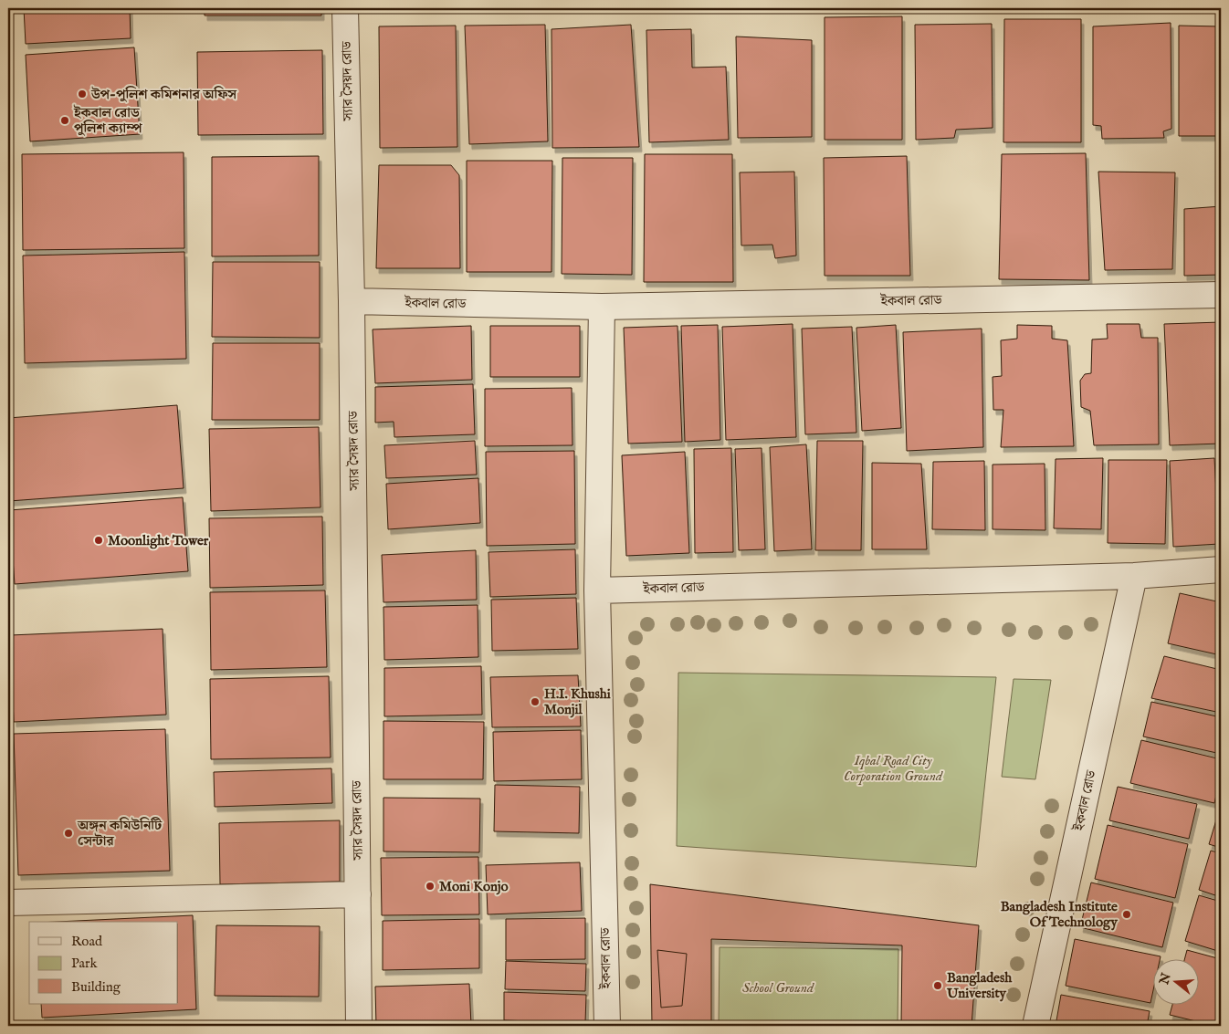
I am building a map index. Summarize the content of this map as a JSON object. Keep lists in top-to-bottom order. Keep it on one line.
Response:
{"streets":{"street":["স্যার সৈয়দ রোড","ইকবাল রোড"]},"crossings":[["স্যার সৈয়দ রোড","ইকবাল রোড"]],"parks":["Iqbal Road City Corporation Ground","School Ground"],"places":["উপ-পুলিশ কমিশনার অফিস","ইকবাল রোড পুলিশ ক্যাম্প","Moonlight Tower","H.I. Khushi Monjil","অঙ্গন কমিউনিটি সেন্টার","Moni Konjo","Bangladesh Institute Of Technology","Bangladesh University"],"legend":["Road","Park","Building"],"north":"left"}
